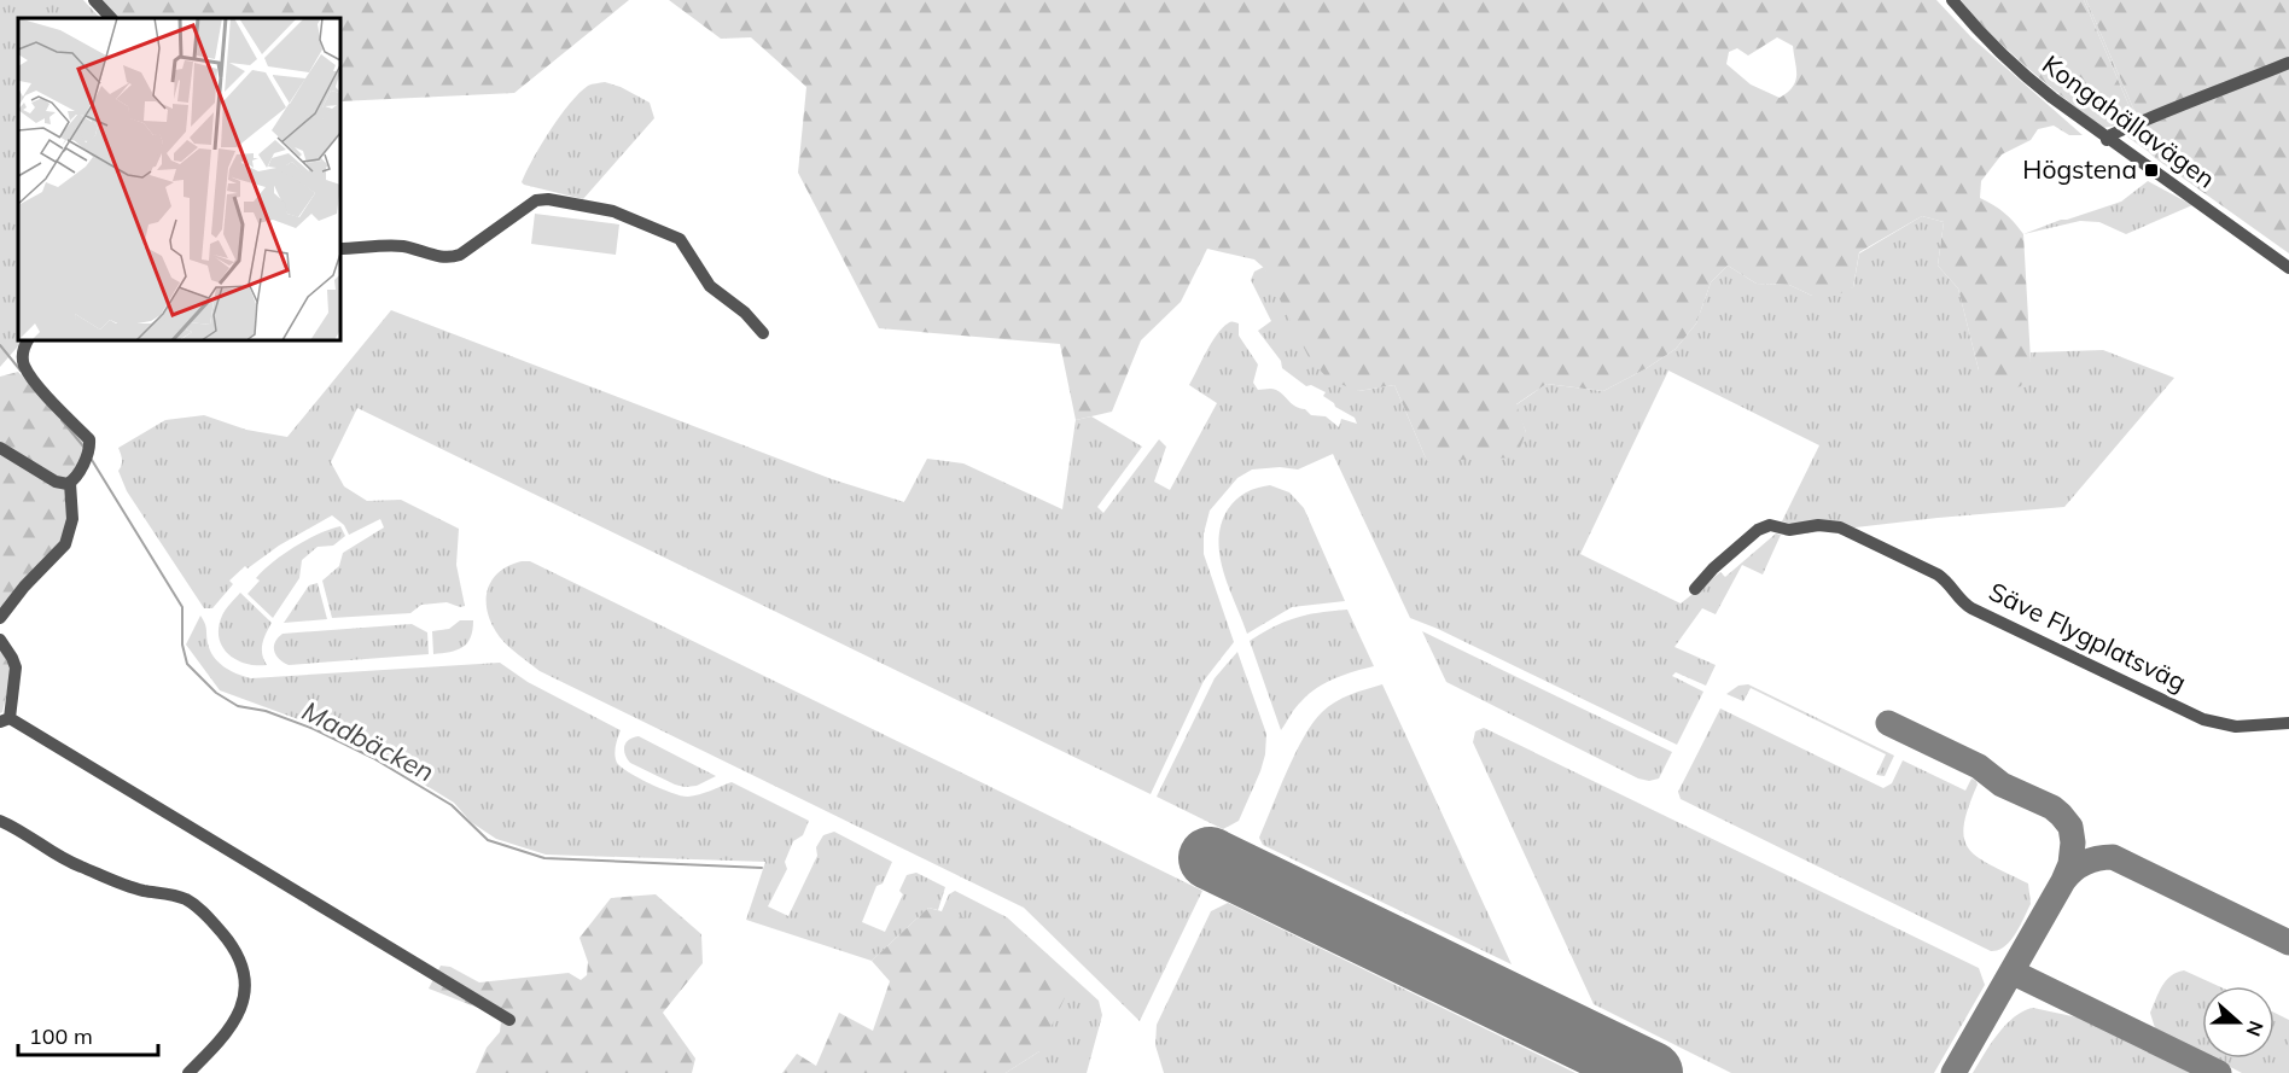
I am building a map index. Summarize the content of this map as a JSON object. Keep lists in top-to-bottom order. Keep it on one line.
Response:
{"streets":{"street":["Kongahällavägen","Säve Flygplatsväg"]},"water":["Madbäcken"],"places":{"transit":["Högstena"]},"scale_bar":"100 m","north":"right"}
